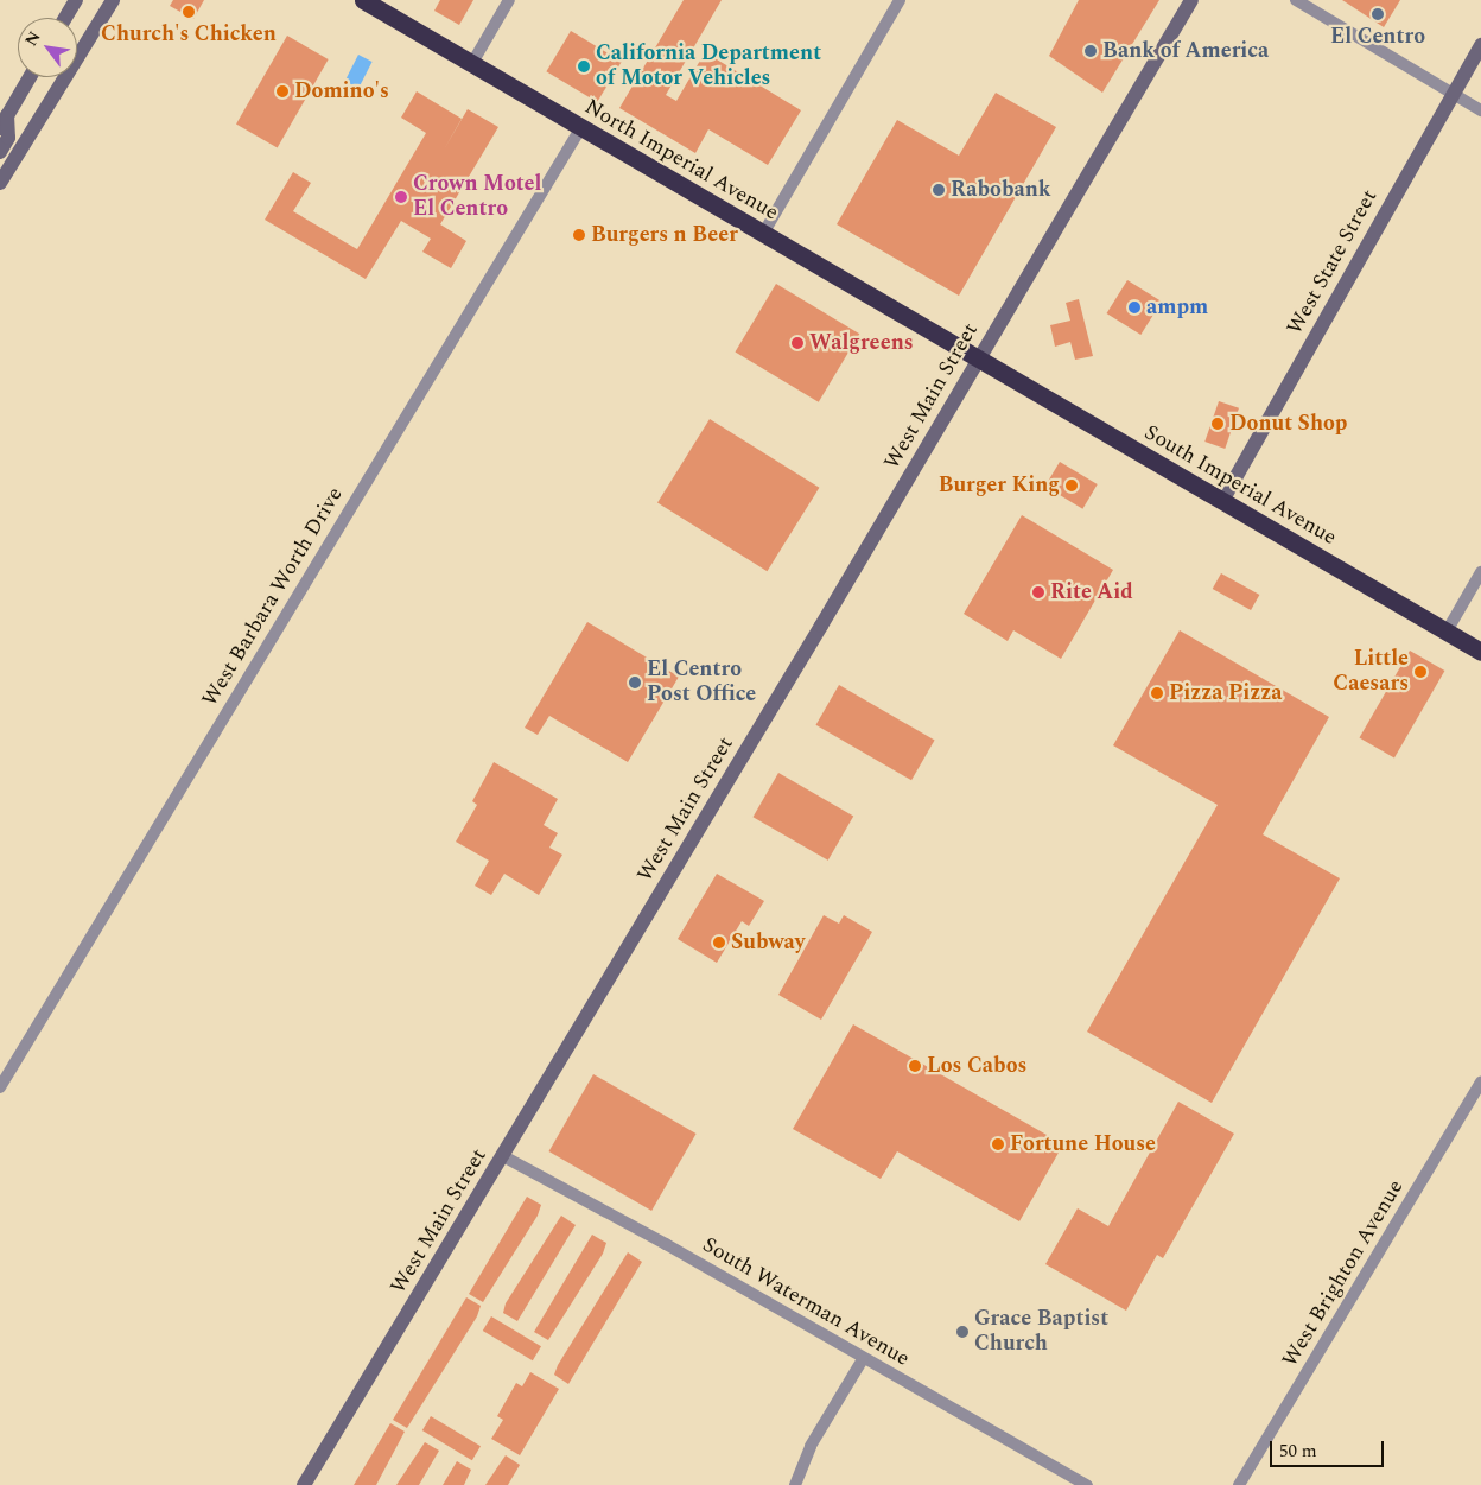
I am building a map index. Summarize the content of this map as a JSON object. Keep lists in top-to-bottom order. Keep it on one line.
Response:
{"streets":{"highway":["North Imperial Avenue","South Imperial Avenue"],"street":["West State Street","West Main Street","West Barbara Worth Drive","West Brighton Avenue","South Waterman Avenue"]},"crossings":[["North Imperial Avenue","West Main Street"],["North Imperial Avenue","South Imperial Avenue"],["North Imperial Avenue","West Barbara Worth Drive"],["West State Street","South Imperial Avenue"],["West Main Street","South Imperial Avenue"],["West Main Street","South Waterman Avenue"]],"places":["Church's Chicken","El Centro","Bank of America","California Department of Motor Vehicles","Domino's","Rabobank","Crown Motel El Centro","Burgers n Beer","ampm","Walgreens","Donut Shop","Burger King","Rite Aid","Little Caesars","El Centro Post Office","Pizza Pizza","Subway","Los Cabos","Fortune House","Grace Baptist Church"],"scale_bar":"50 m","north":"top left"}
